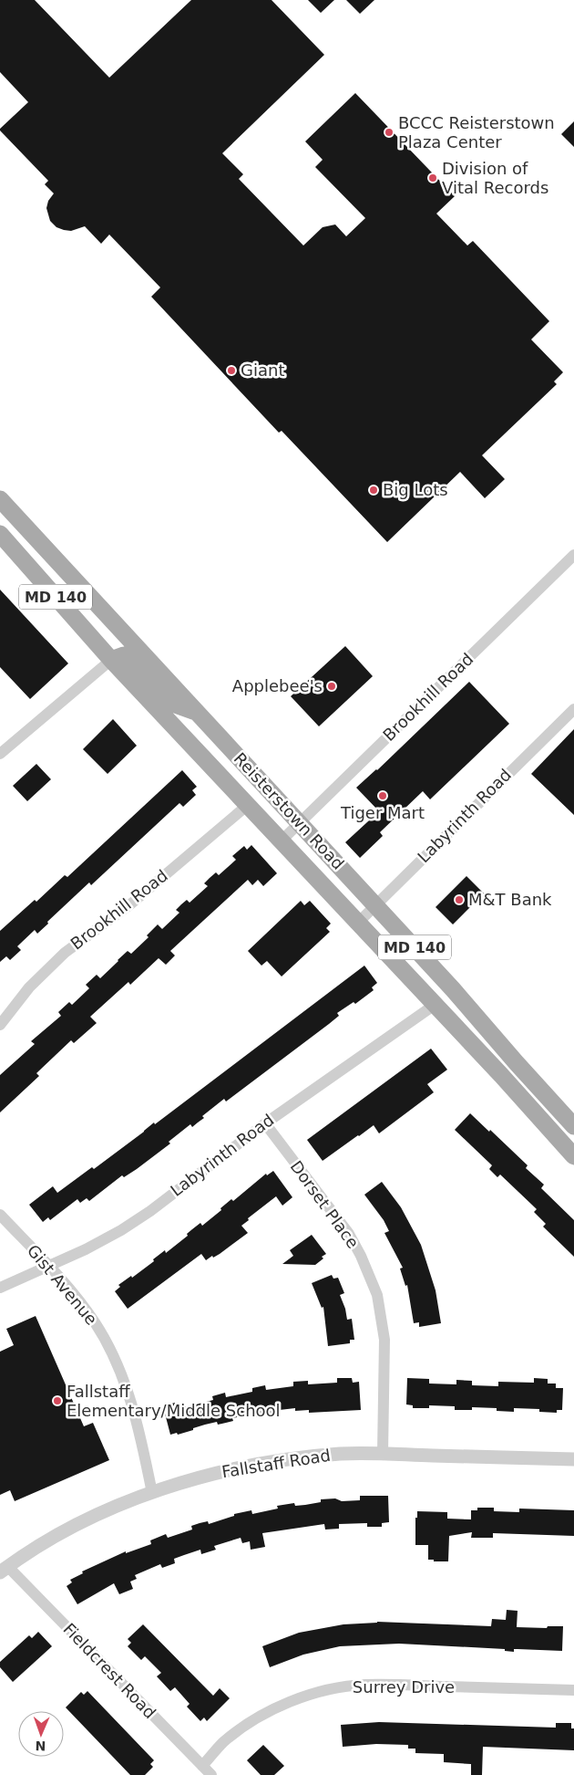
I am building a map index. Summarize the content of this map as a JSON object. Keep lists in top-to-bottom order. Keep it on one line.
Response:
{"streets":{"main road":["MD 140","Reisterstown Road"],"street":["Brookhill Road","Labyrinth Road","Dorset Place","Gist Avenue","Fallstaff Road","Fieldcrest Road","Surrey Drive"]},"crossings":[["Brookhill Road","Reisterstown Road"],["Reisterstown Road","Labyrinth Road"],["Labyrinth Road","Dorset Place"],["Labyrinth Road","Gist Avenue"],["Dorset Place","Fallstaff Road"],["Gist Avenue","Fallstaff Road"],["Fallstaff Road","Fieldcrest Road"],["Fieldcrest Road","Surrey Drive"]],"places":["BCCC Reisterstown Plaza Center","Division of Vital Records","Giant","Big Lots","Applebee's","Tiger Mart","M&T Bank","Fallstaff Elementary/Middle School"],"north":"bottom"}
